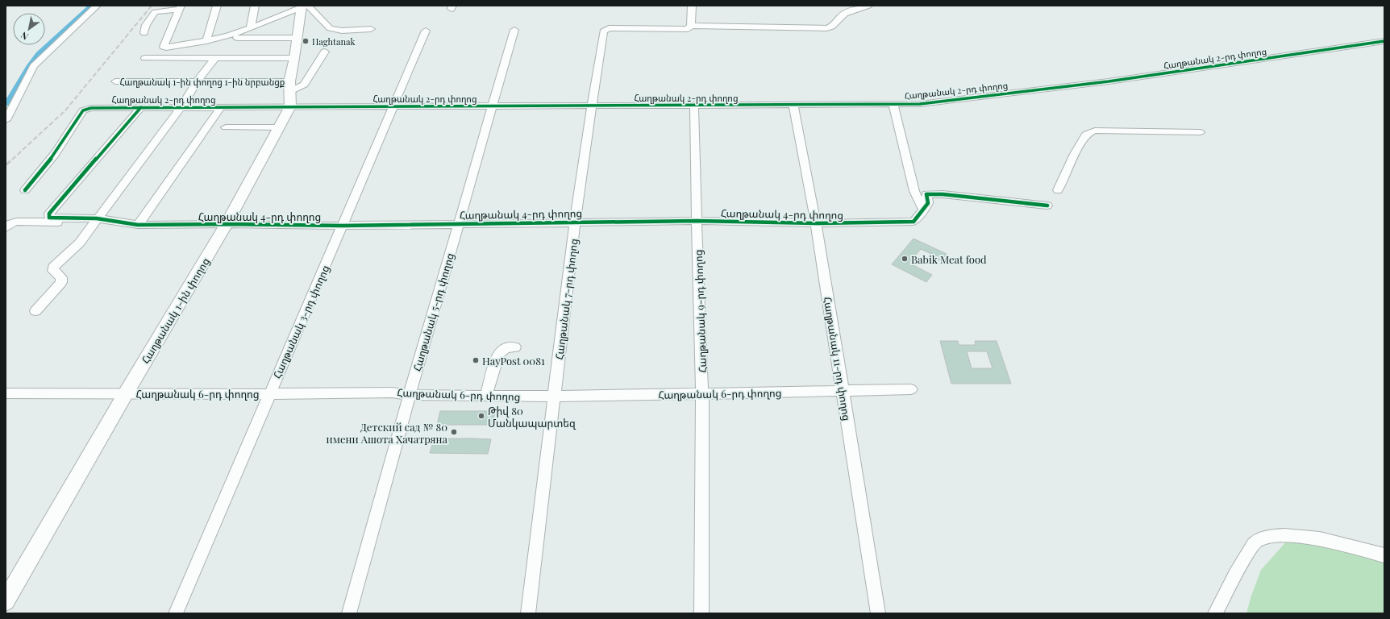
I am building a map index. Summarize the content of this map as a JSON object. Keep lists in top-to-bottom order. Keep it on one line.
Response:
{"streets":{"main road":["Հաղթանակ 1-ին փողոց"],"street":["Հաղթանակ 2-րդ փողոց","Հաղթանակ 1-ին փողոց 1-ին նրբանցք","Հաղթանակ 4-րդ փողոց","Հաղթանակ 7-րդ փողոց","Հաղթանակ 9-րդ փողոց","Հաղթանակ 5-րդ փողոց","Հաղթանակ 3-րդ փողոց","Հաղթանակ 11-րդ փողոց","Հաղթանակ 6-րդ փողոց"]},"crossings":[["Հաղթանակ 2-րդ փողոց","Հաղթանակ 7-րդ փողոց"],["Հաղթանակ 2-րդ փողոց","Հաղթանակ 1-ին փողոց"],["Հաղթանակ 2-րդ փողոց","Հաղթանակ 9-րդ փողոց"],["Հաղթանակ 2-րդ փողոց","Հաղթանակ 5-րդ փողոց"],["Հաղթանակ 2-րդ փողոց","Հաղթանակ 3-րդ փողոց"],["Հաղթանակ 2-րդ փողոց","Հաղթանակ 11-րդ փողոց"],["Հաղթանակ 1-ին փողոց 1-ին նրբանցք","Հաղթանակ 1-ին փողոց"],["Հաղթանակ 4-րդ փողոց","Հաղթանակ 7-րդ փողոց"],["Հաղթանակ 4-րդ փողոց","Հաղթանակ 1-ին փողոց"],["Հաղթանակ 4-րդ փողոց","Հաղթանակ 9-րդ փողոց"],["Հաղթանակ 4-րդ փողոց","Հաղթանակ 5-րդ փողոց"],["Հաղթանակ 4-րդ փողոց","Հաղթանակ 3-րդ փողոց"],["Հաղթանակ 4-րդ փողոց","Հաղթանակ 11-րդ փողոց"],["Հաղթանակ 7-րդ փողոց","Հաղթանակ 6-րդ փողոց"],["Հաղթանակ 1-ին փողոց","Հաղթանակ 6-րդ փողոց"],["Հաղթանակ 9-րդ փողոց","Հաղթանակ 6-րդ փողոց"],["Հաղթանակ 5-րդ փողոց","Հաղթանակ 6-րդ փողոց"],["Հաղթանակ 3-րդ փողոց","Հաղթանակ 6-րդ փողոց"],["Հաղթանակ 11-րդ փողոց","Հաղթանակ 6-րդ փողոց"]],"places":["Haghtanak","Babik Meat food","HayPost 0081","Թիվ 80 Մանկապարտեզ","Детский сад № 80 имени Ашота Хачатряна"],"north":"bottom left"}
